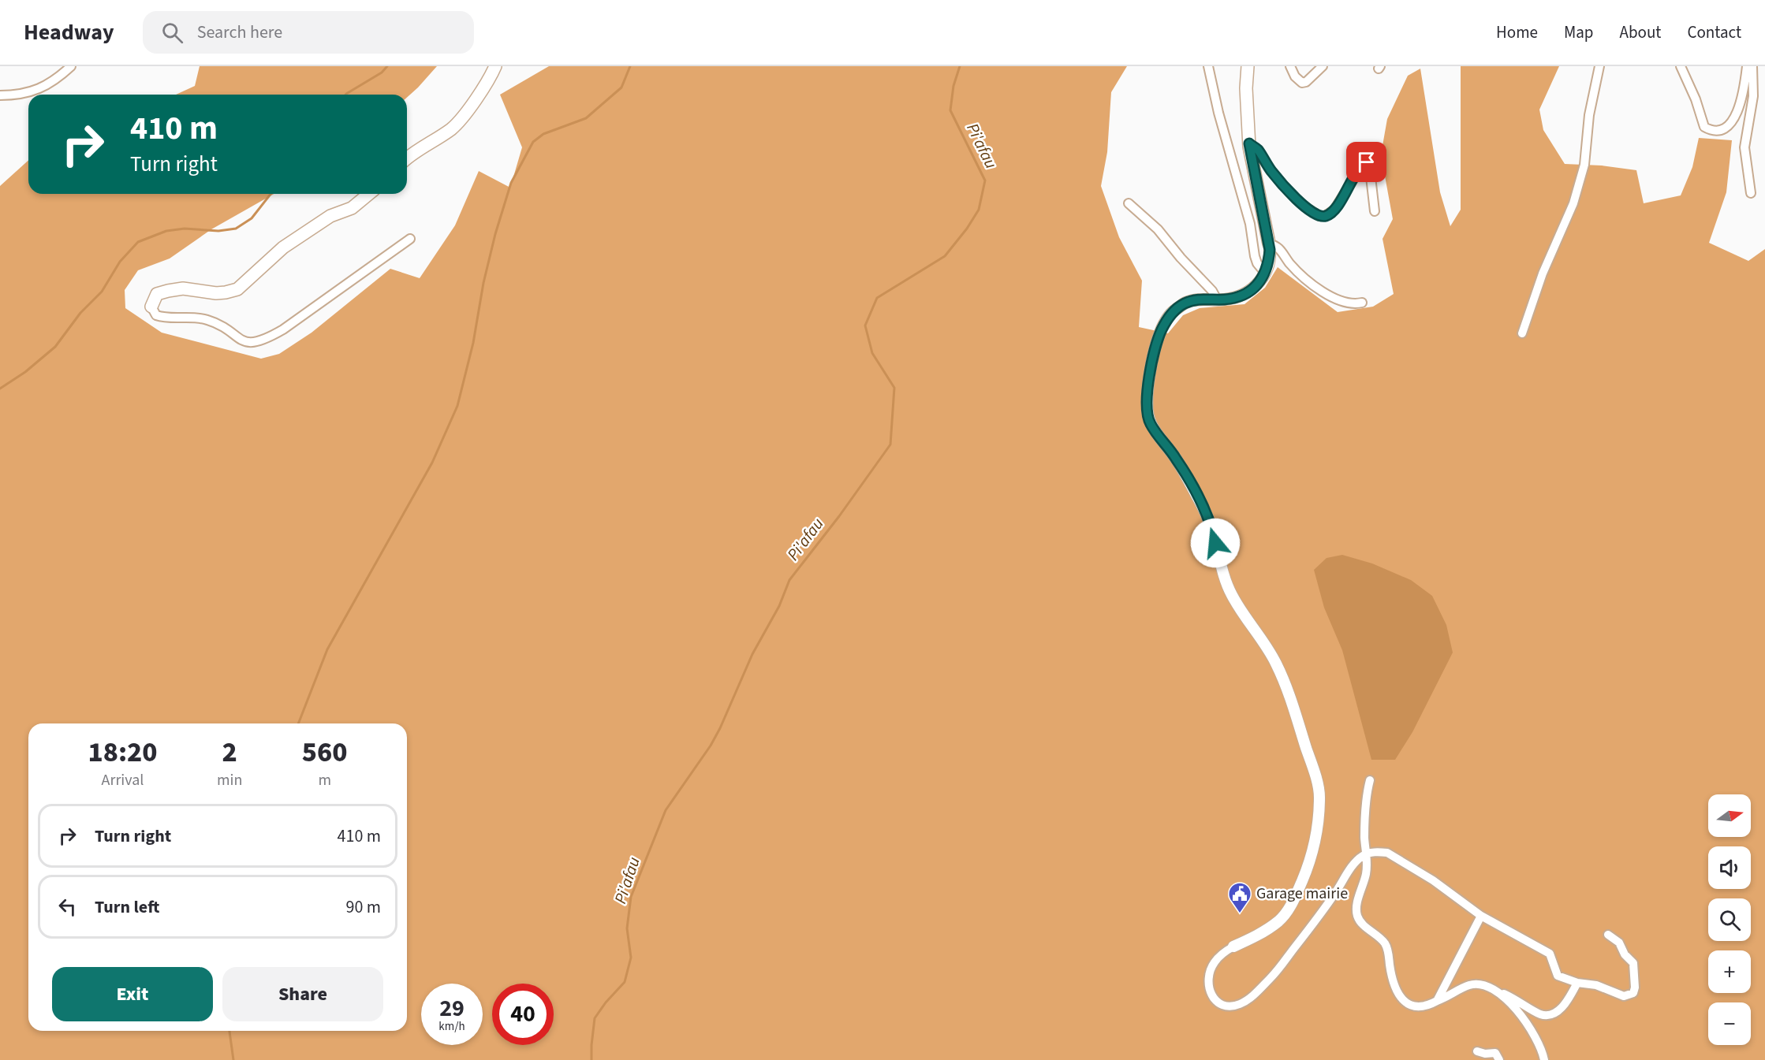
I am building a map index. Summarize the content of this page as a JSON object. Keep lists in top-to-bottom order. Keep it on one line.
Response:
{"water":["Pi'afau"],"places":{"public building":["Garage mairie"]},"north":"right","page":{"header":"Headway","search":"Search here","nav":["Home","Map","About","Contact"],"turn":["410 m","Turn right"],"eta":["18:20","Arrival","2","min","560","m"],"map_buttons":["+","−"],"list":[{"name":"Turn right","value":"410 m"},{"name":"Turn left","value":"90 m"}],"buttons":["Exit","Share"],"speed":"29 km/h","limit":"40"}}
